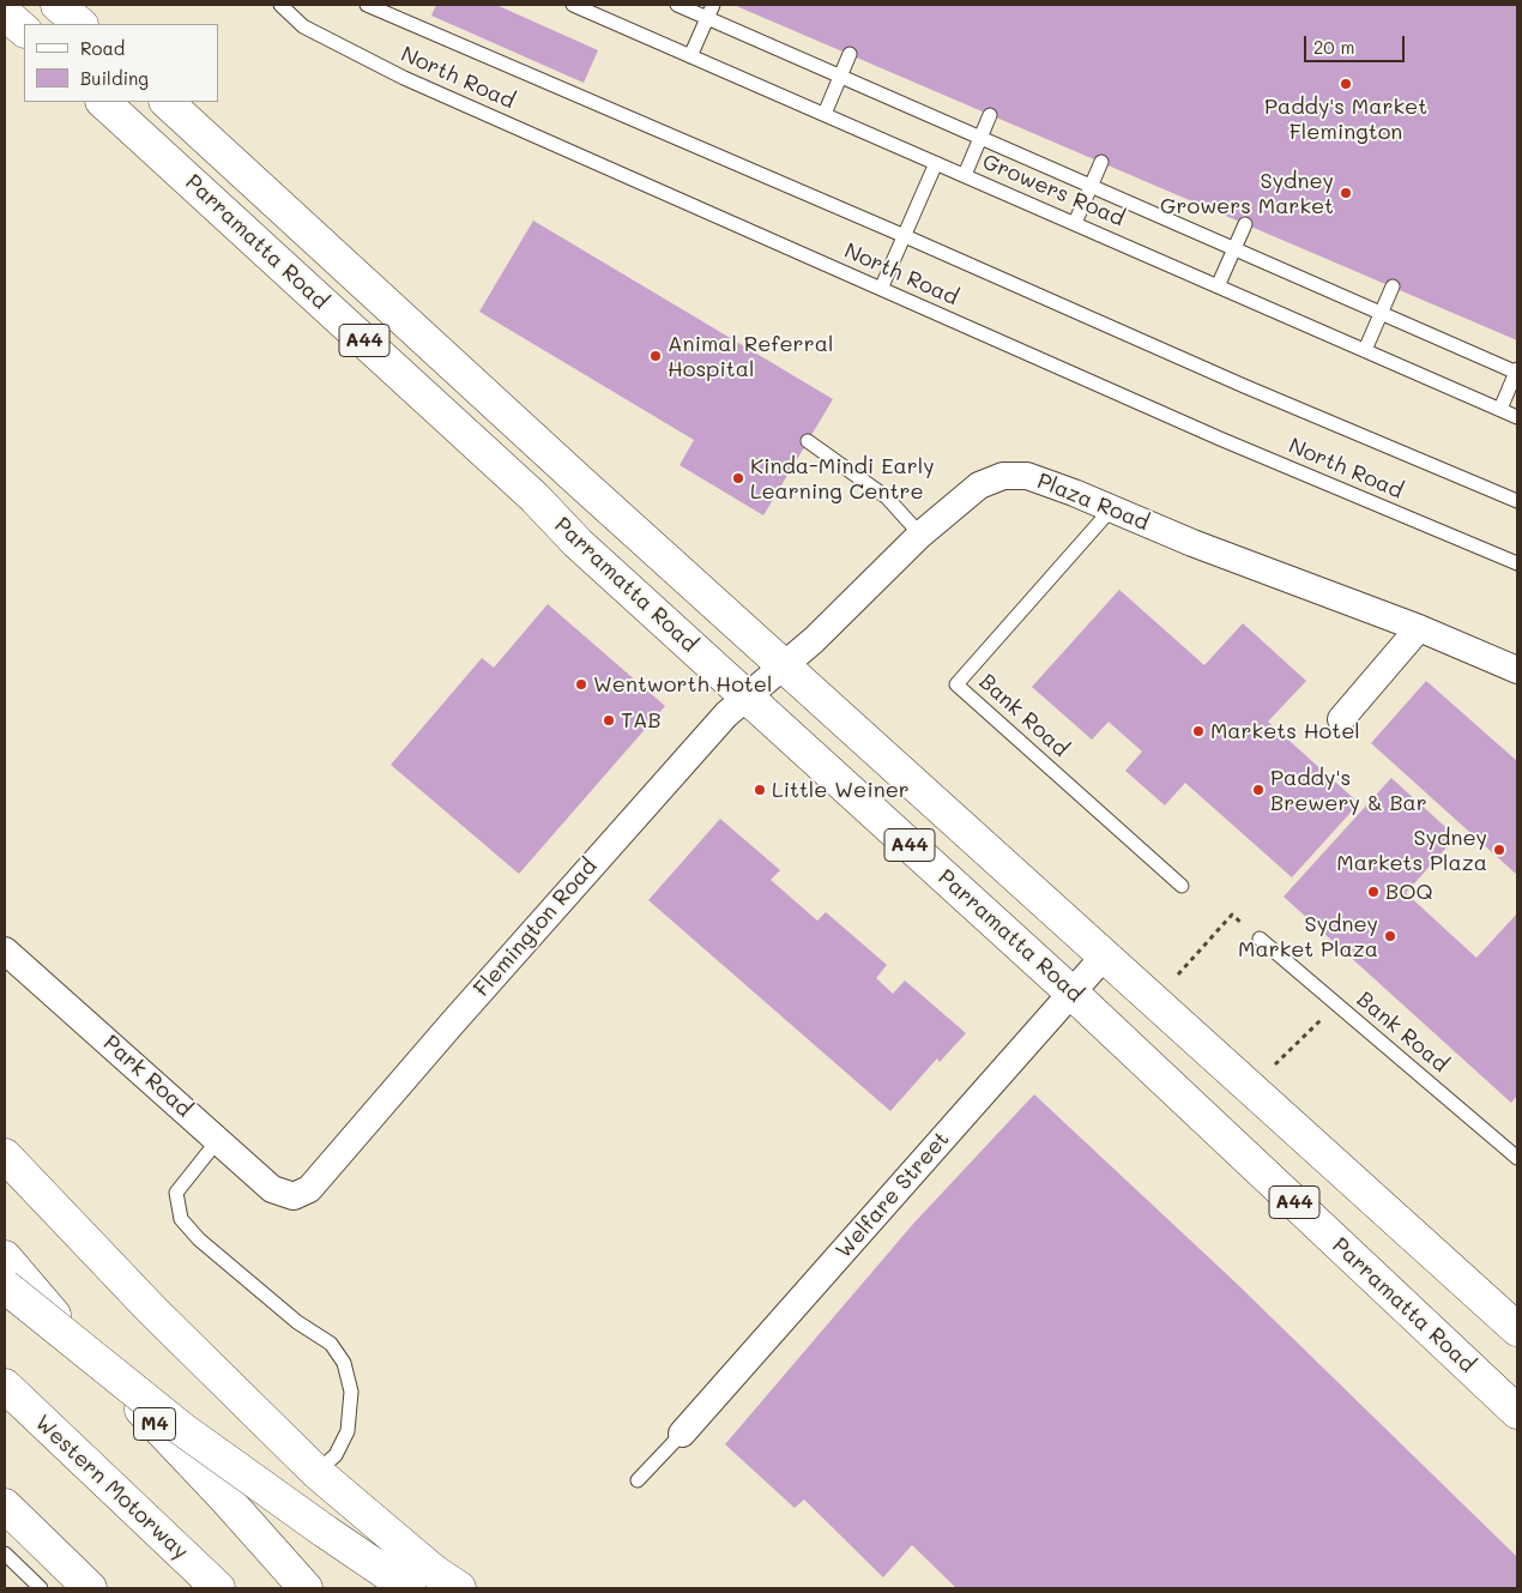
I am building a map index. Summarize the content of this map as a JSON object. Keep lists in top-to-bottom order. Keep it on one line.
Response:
{"streets":{"highway":["Parramatta Road","A44","M4","Western Motorway"],"street":["Plaza Road","Flemington Road","Park Road","Welfare Street"],"lane":["North Road","Growers Road","Bank Road"]},"crossings":[["Parramatta Road","Plaza Road"],["Parramatta Road","Flemington Road"],["Parramatta Road","Welfare Street"],["Plaza Road","Bank Road"],["Plaza Road","Flemington Road"],["Flemington Road","Park Road"]],"places":["Paddy's Market Flemington","Sydney Growers Market","Animal Referral Hospital","Kinda-Mindi Early Learning Centre","Wentworth Hotel","TAB","Markets Hotel","Little Weiner","Paddy's Brewery & Bar","Sydney Markets Plaza","BOQ","Sydney Market Plaza"],"legend":["Road","Building"],"scale_bar":"20 m"}
